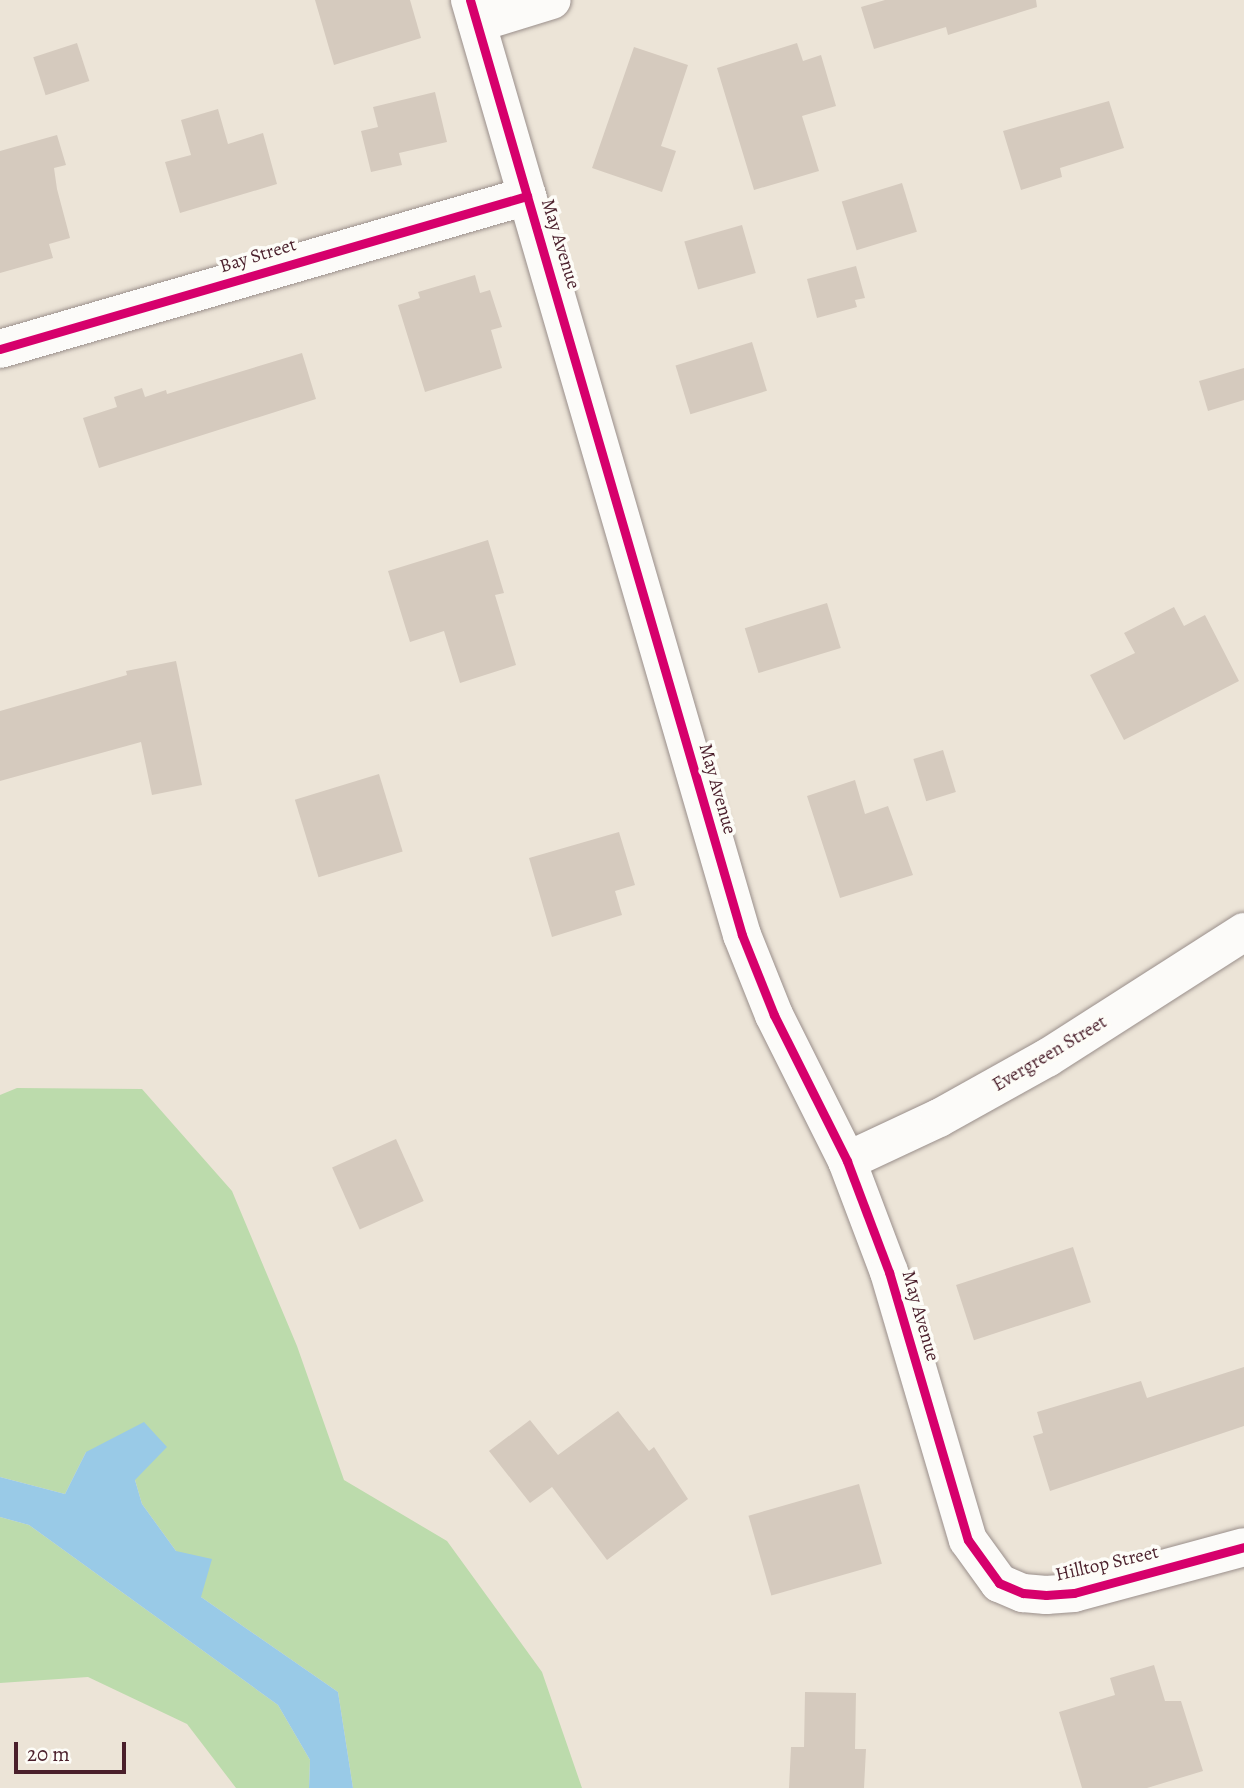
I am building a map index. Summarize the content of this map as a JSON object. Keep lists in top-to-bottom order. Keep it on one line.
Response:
{"streets":{"street":["May Avenue","Bay Street","Evergreen Street","Hilltop Street"]},"crossings":[["May Avenue","Bay Street"],["May Avenue","Evergreen Street"],["May Avenue","Hilltop Street"]],"scale_bar":"20 m"}
